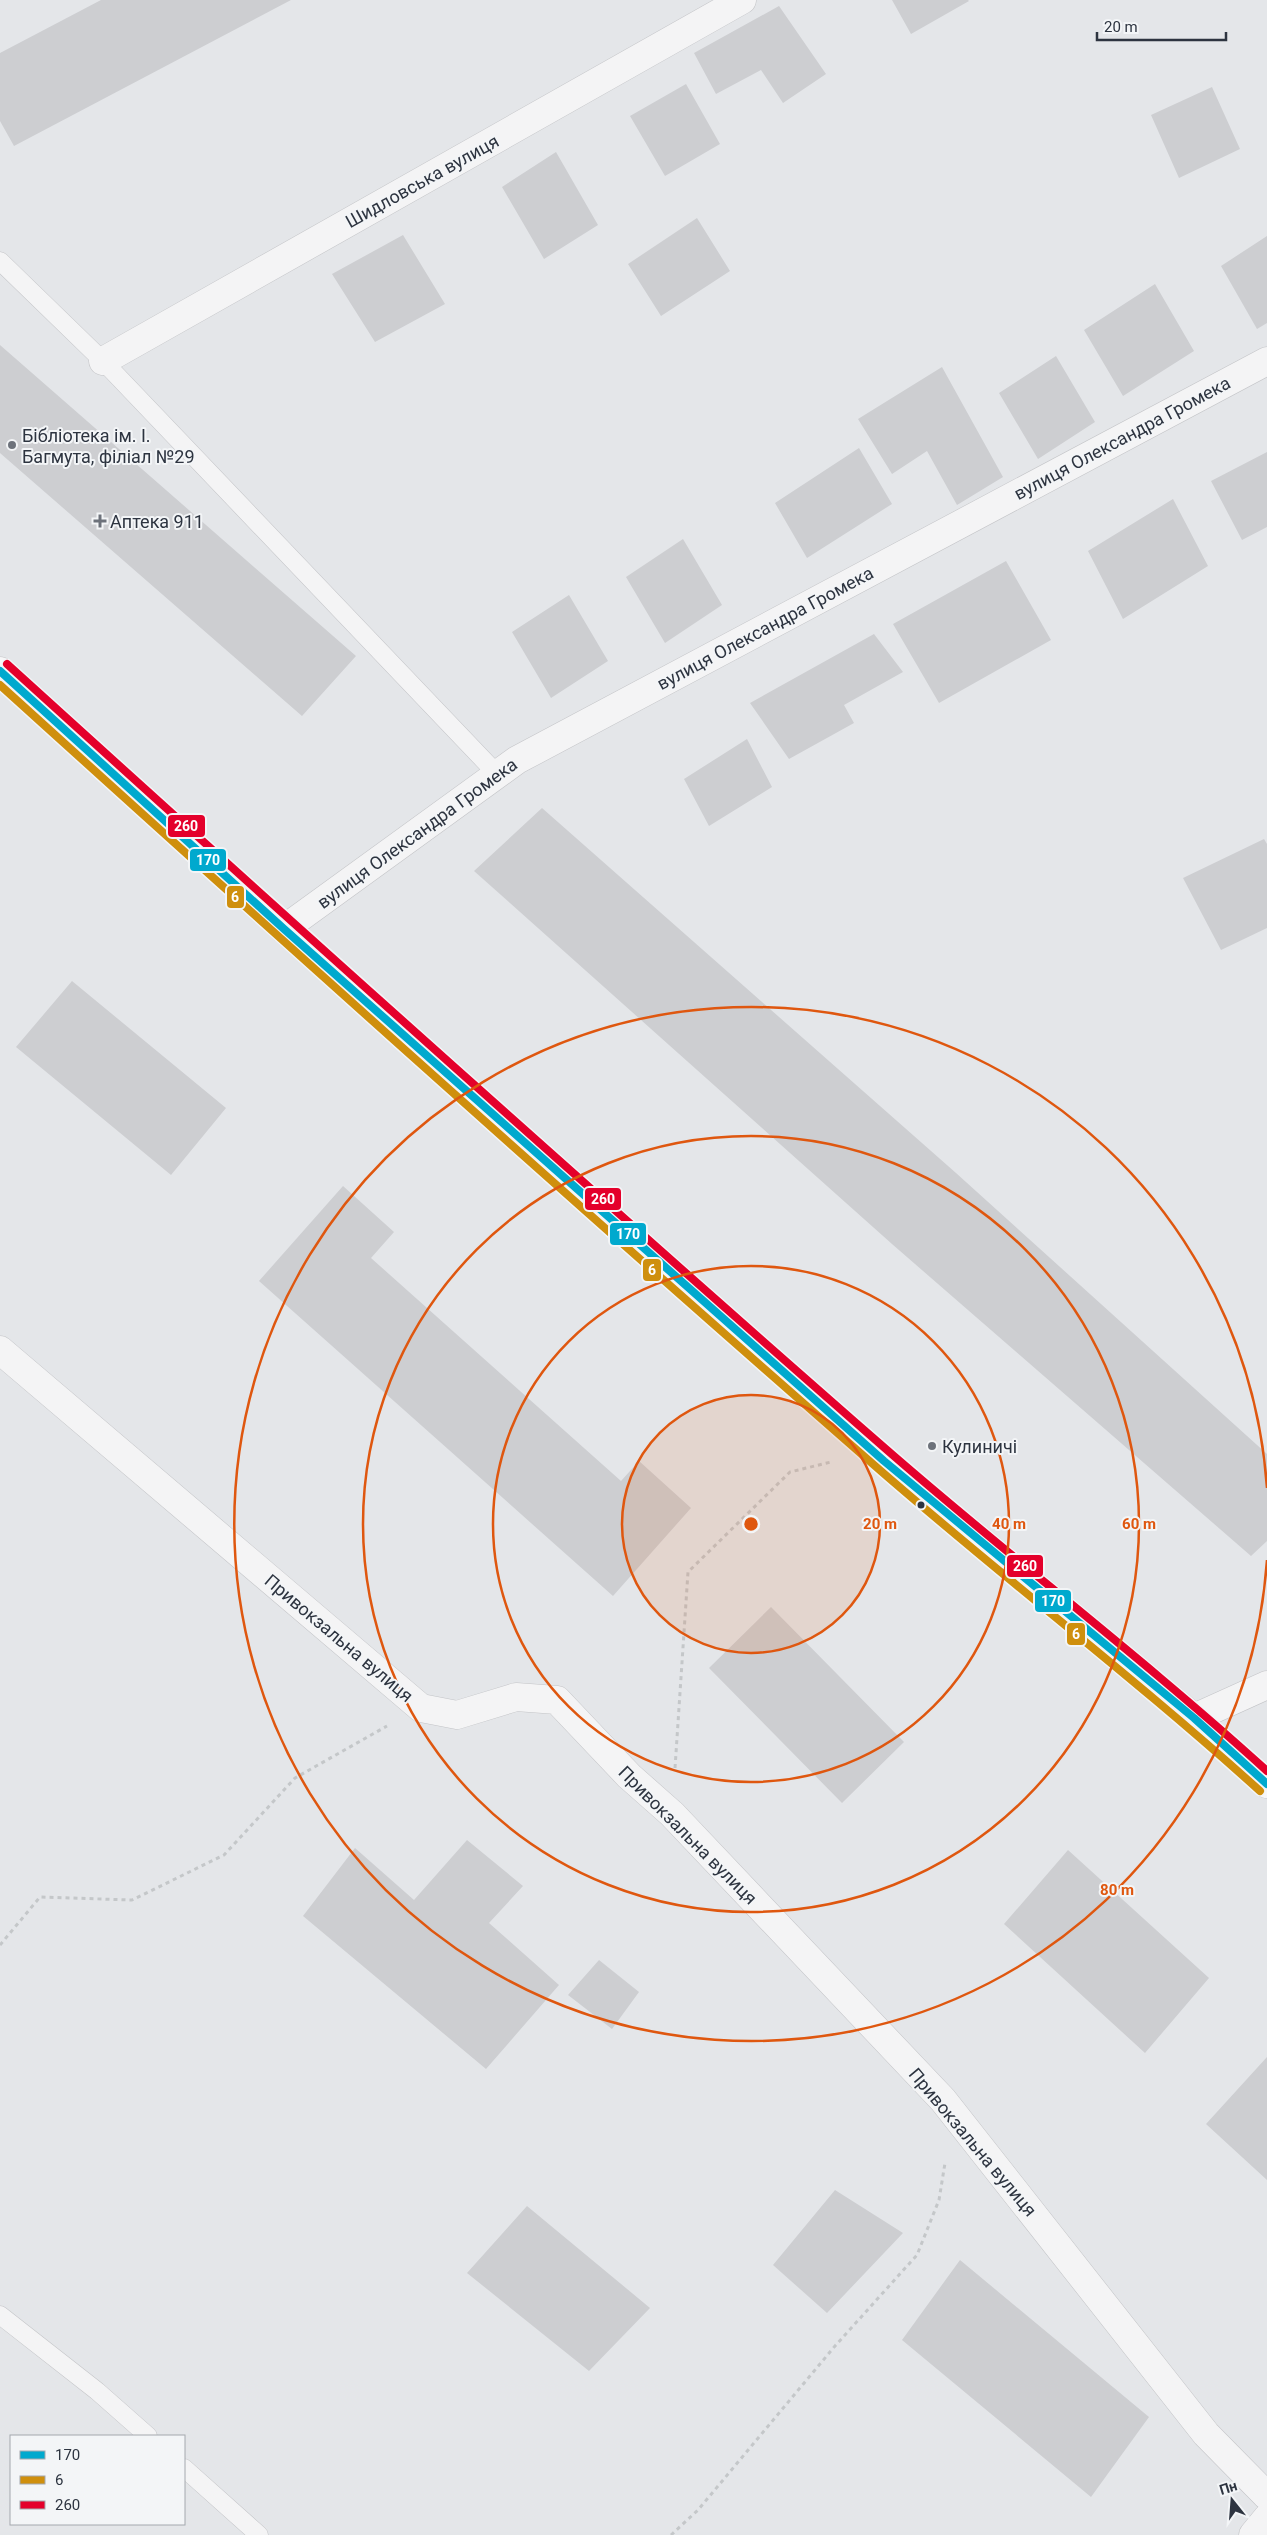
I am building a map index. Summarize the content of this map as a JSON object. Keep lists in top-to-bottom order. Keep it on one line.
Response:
{"streets":{"street":["Шидловська вулиця","вулиця Олександра Громека","Привокзальна вулиця"]},"places":{"other":["Бібліотека ім. І. Багмута, філіал №29","Кулиничі"],"health":["Аптека 911"]},"lines":["transit line 260","transit line 170","transit line 6"],"legend":["170","6","260"],"scale_bar":"20 m","north":"top","rings":["20 m","40 m","60 m","80 m"]}
